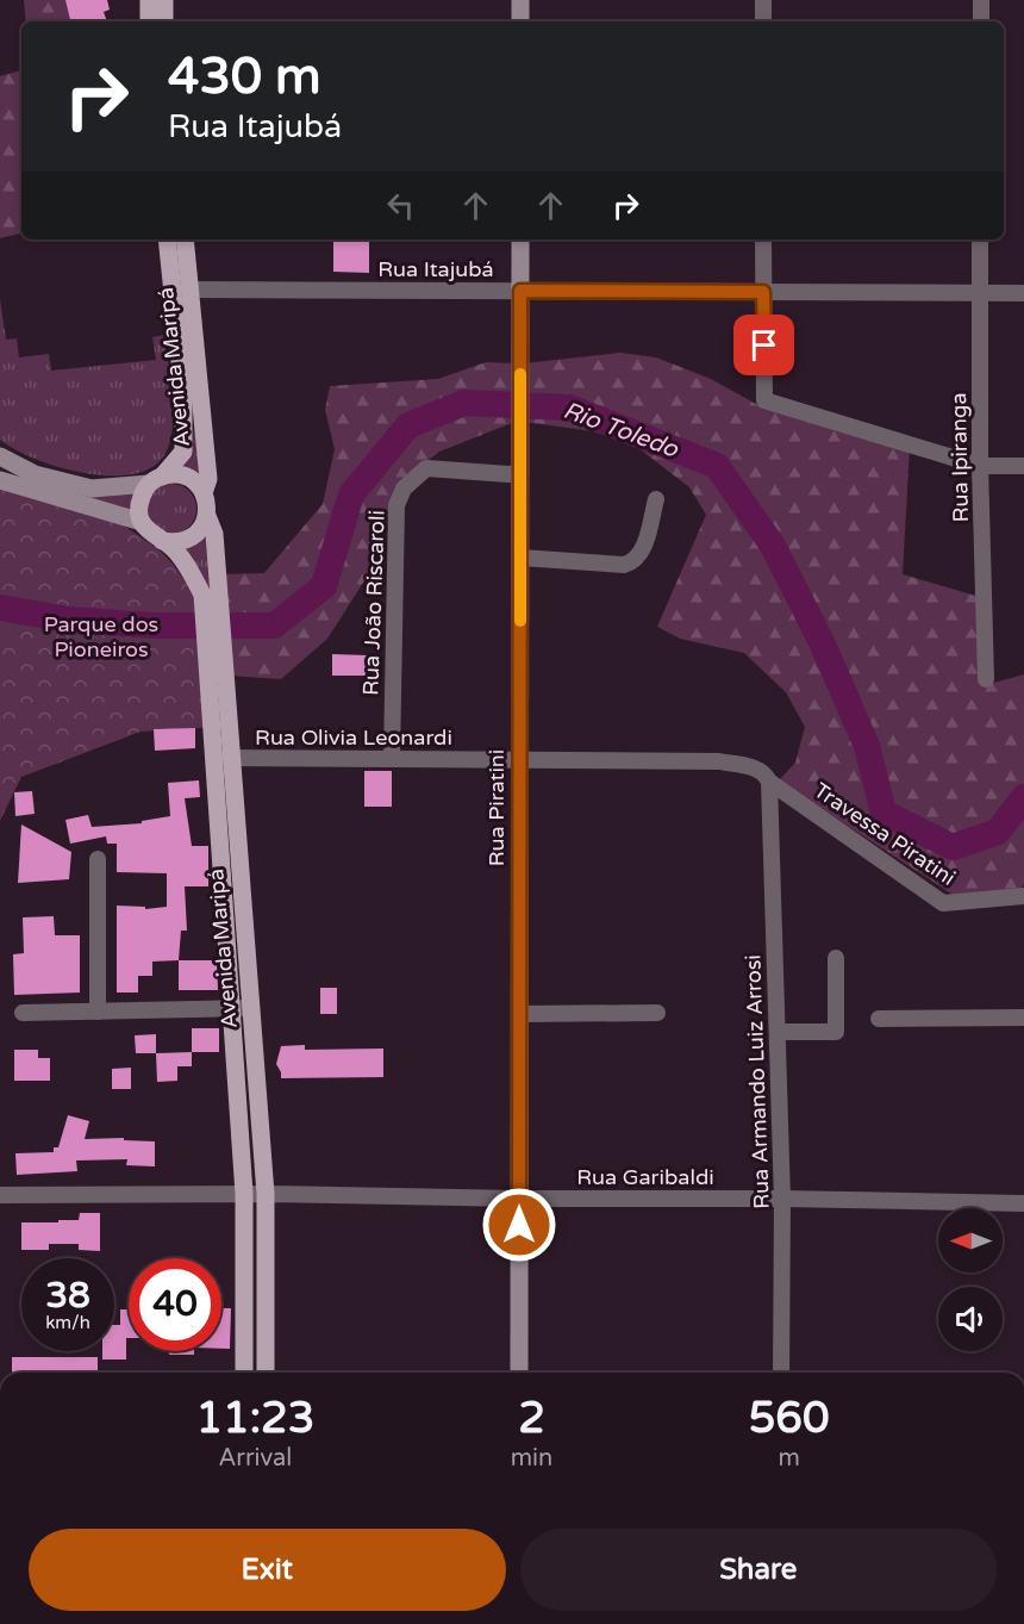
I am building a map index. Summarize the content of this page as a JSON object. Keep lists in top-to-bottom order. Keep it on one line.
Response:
{"streets":{"main road":["Avenida Maripá"],"street":["Rua Itajubá","Rua Ipiranga","Rua João Riscaroli","Rua Olivia Leonardi","Rua Piratini","Travessa Piratini","Rua Armando Luiz Arrosi","Rua Garibaldi"]},"crossings":[["Rua Itajubá","Avenida Maripá"],["Rua Itajubá","Rua Ipiranga"],["Rua Itajubá","Rua Piratini"],["Avenida Maripá","Rua Olivia Leonardi"],["Avenida Maripá","Rua Garibaldi"],["Rua João Riscaroli","Rua Olivia Leonardi"],["Rua João Riscaroli","Rua Piratini"],["Rua Olivia Leonardi","Rua Piratini"],["Rua Olivia Leonardi","Travessa Piratini"],["Rua Olivia Leonardi","Rua Armando Luiz Arrosi"],["Rua Piratini","Rua Garibaldi"],["Travessa Piratini","Rua Armando Luiz Arrosi"],["Rua Armando Luiz Arrosi","Rua Garibaldi"]],"water":["Rio Toledo"],"parks":["Parque dos Pioneiros"],"north":"left","page":{"turn":["430 m","Rua Itajubá"],"speed":"38 km/h","limit":"40","eta":["11:23","Arrival","2","min","560","m"],"buttons":["Exit","Share"]}}
